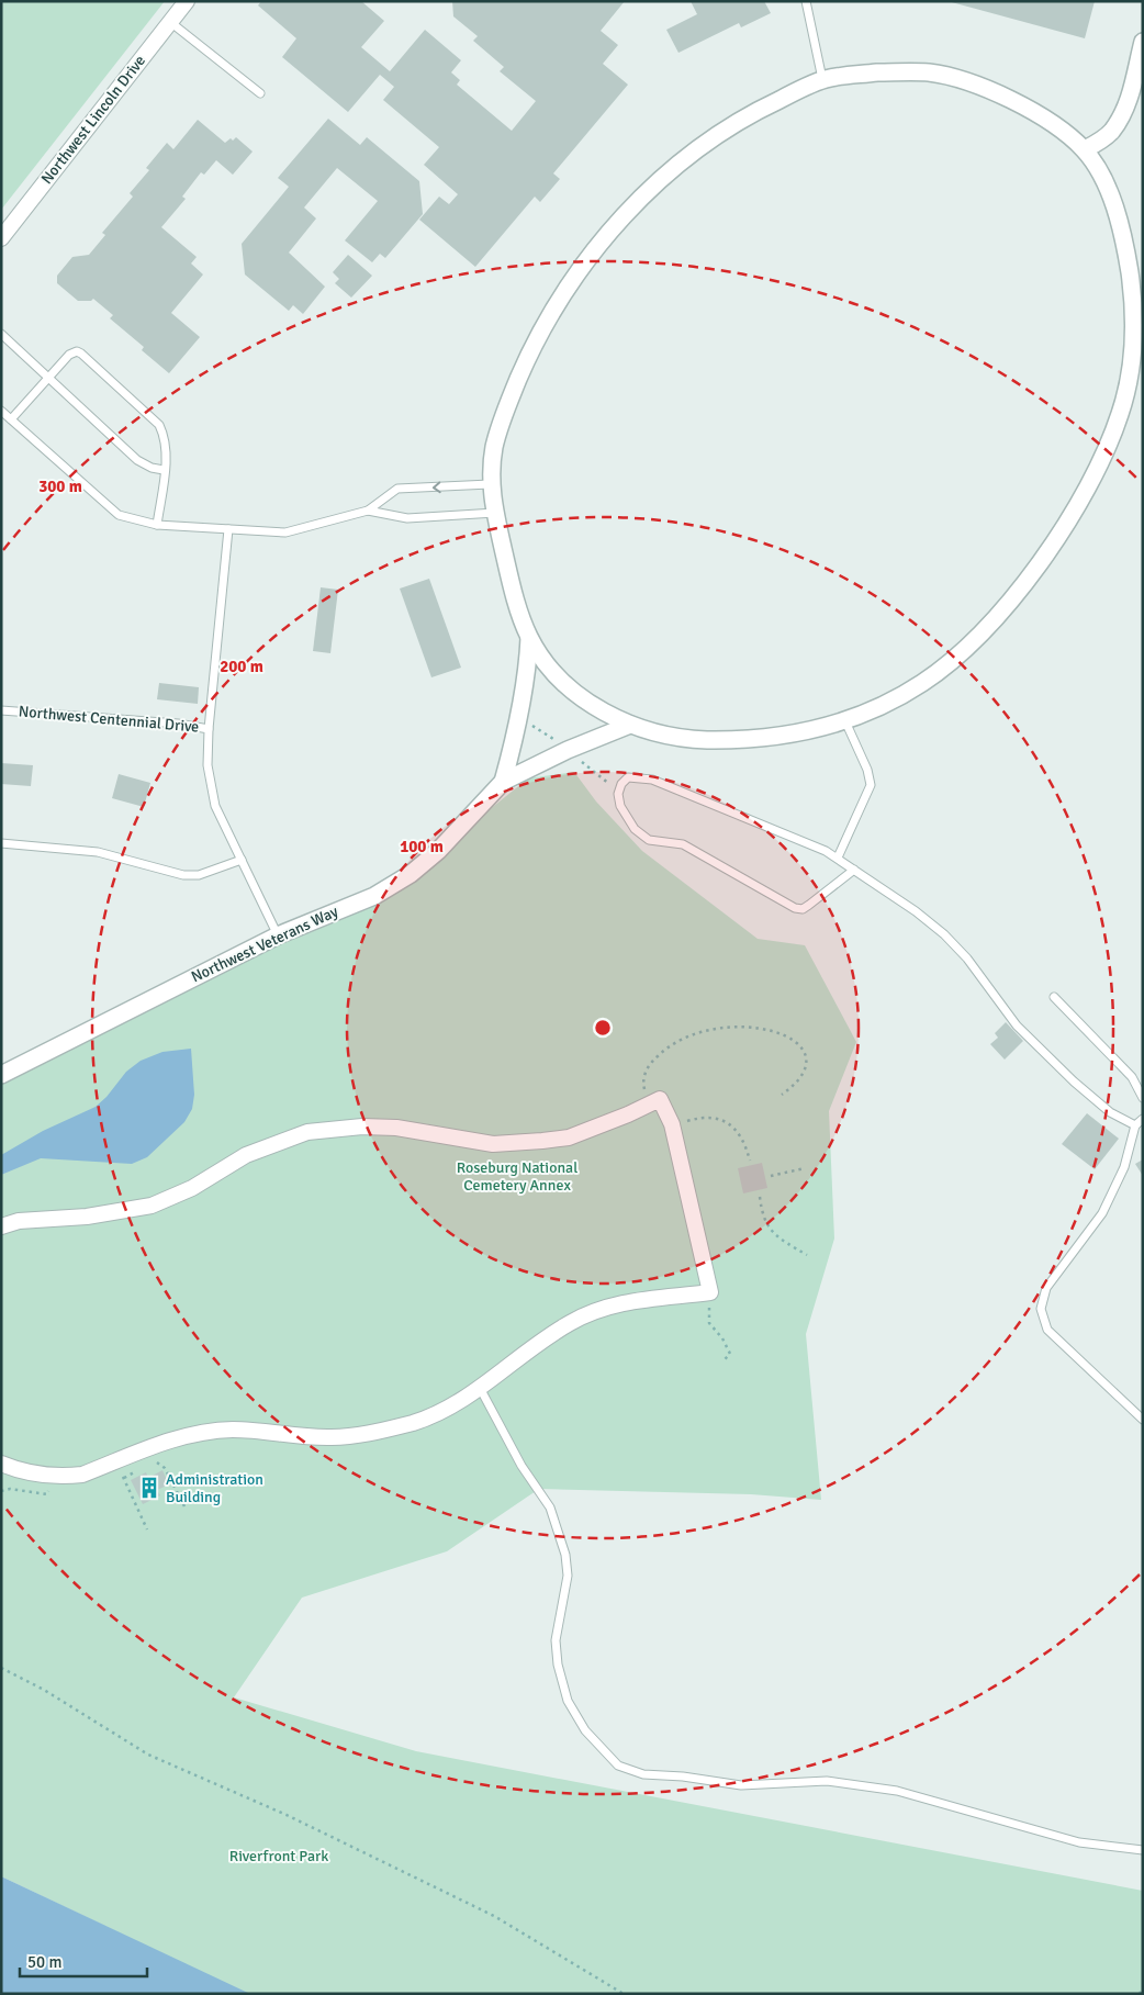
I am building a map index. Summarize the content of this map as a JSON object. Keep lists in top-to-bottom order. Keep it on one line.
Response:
{"streets":{"street":["Northwest Lincoln Drive","Northwest Veterans Way"],"lane":["Northwest Centennial Drive"]},"crossings":[["Northwest Centennial Drive","Northwest Veterans Way"]],"parks":["Roseburg National Cemetery Annex","Riverfront Park"],"places":{"building":["Administration Building"]},"scale_bar":"50 m","rings":["300 m","200 m","100 m"]}
